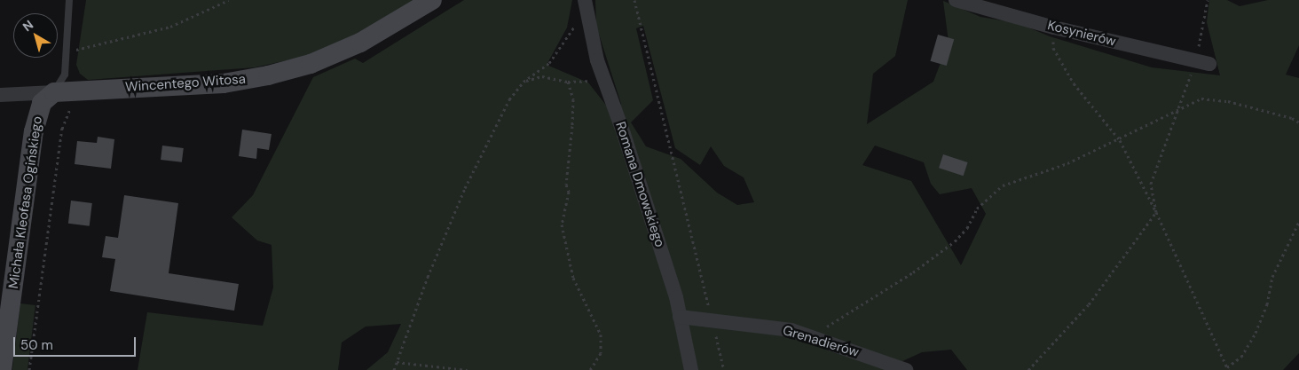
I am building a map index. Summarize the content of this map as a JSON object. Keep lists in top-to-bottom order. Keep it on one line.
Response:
{"streets":{"street":["Kosynierów","Wincentego Witosa","Romana Dmowskiego","Michała Kleofasa Ogińskiego","Grenadierów"]},"crossings":[["Wincentego Witosa","Michała Kleofasa Ogińskiego"],["Romana Dmowskiego","Grenadierów"]],"scale_bar":"50 m","north":"top left"}
